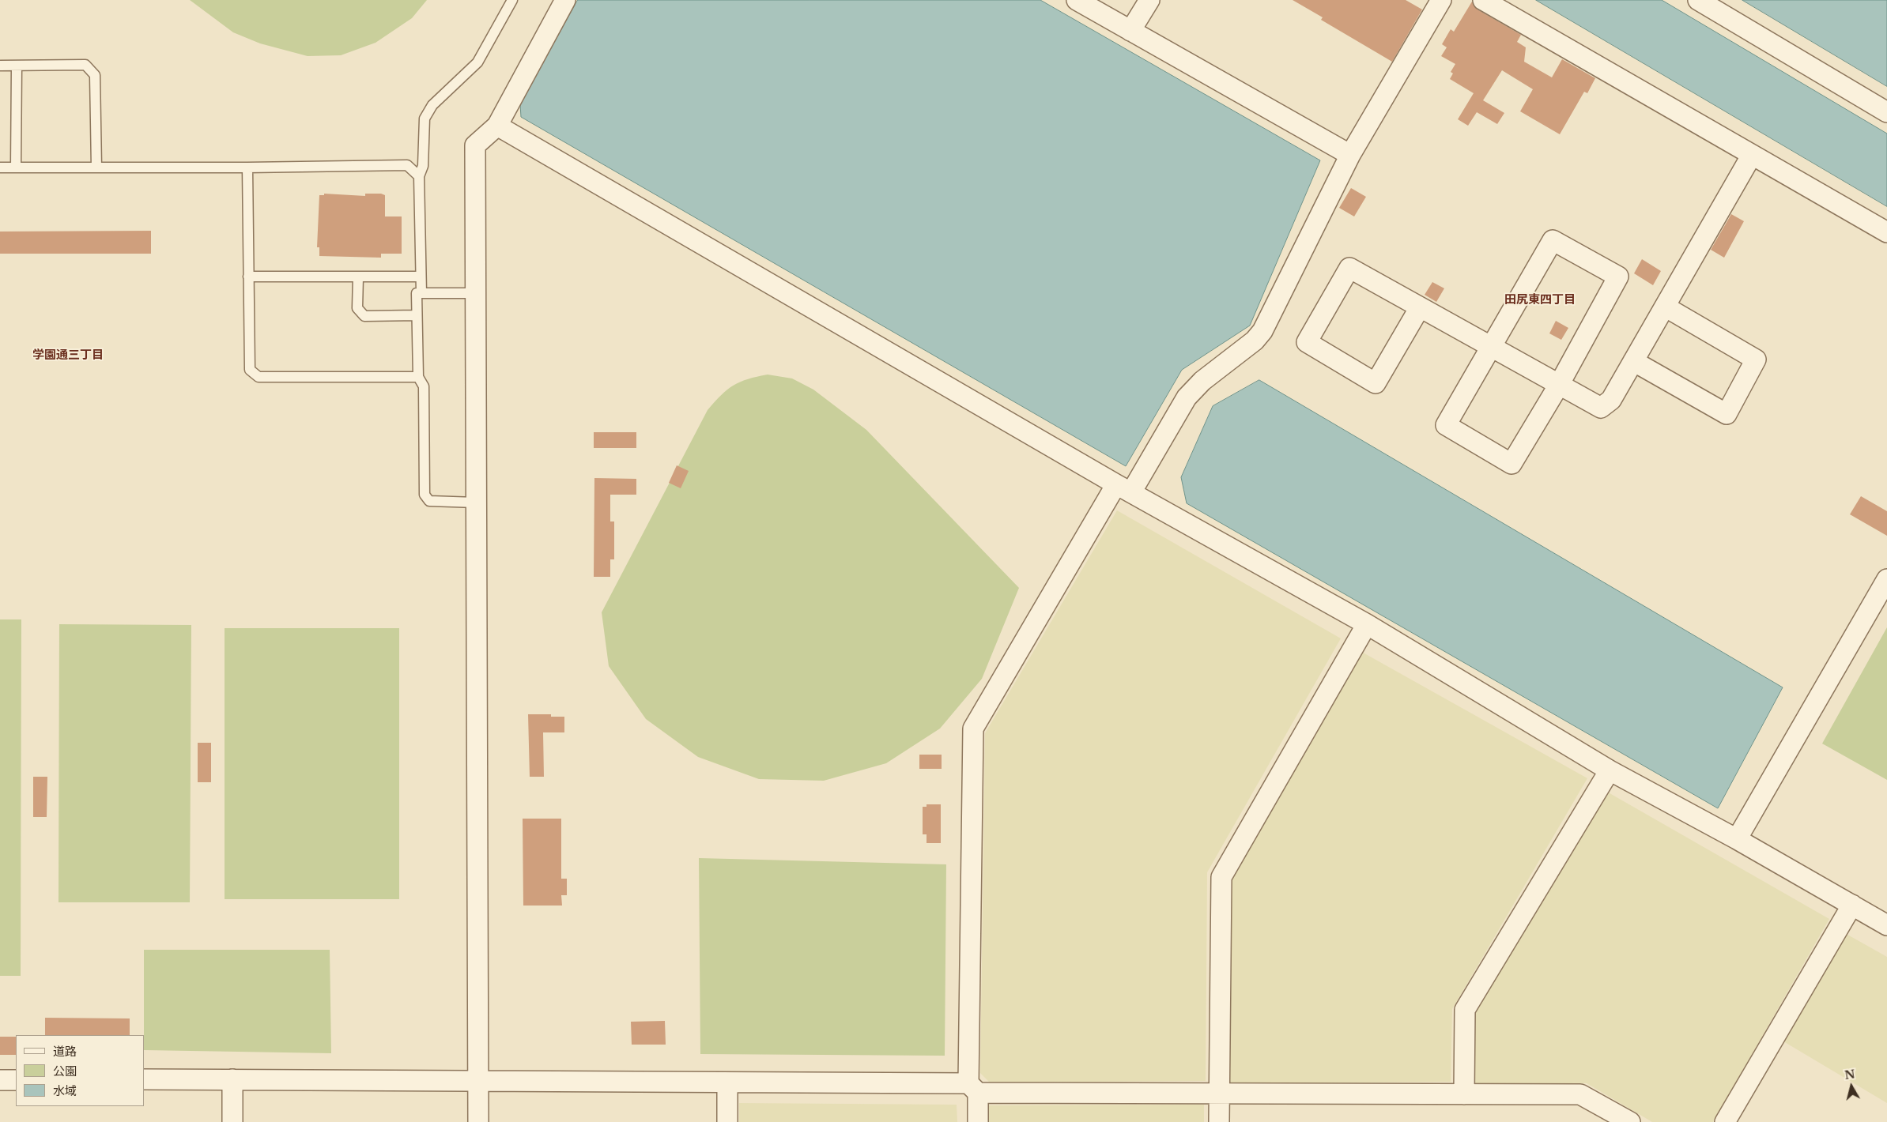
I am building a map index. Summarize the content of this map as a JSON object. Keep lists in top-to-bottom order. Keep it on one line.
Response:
{"districts":["田尻東四丁目","学園通三丁目"],"legend":["道路","公園","水域"],"north":"top"}
